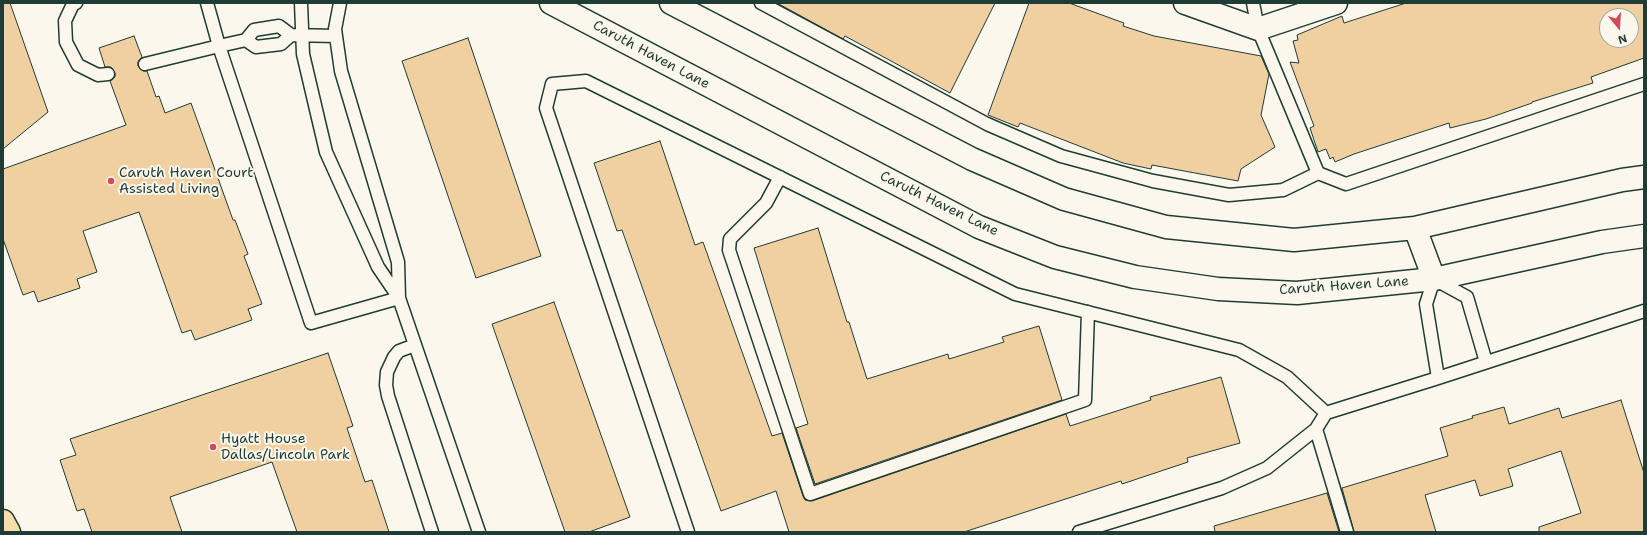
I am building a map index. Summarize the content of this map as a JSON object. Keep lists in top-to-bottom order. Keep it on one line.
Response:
{"streets":{"main road":["Caruth Haven Lane"]},"places":["Caruth Haven Court Assisted Living","Hyatt House Dallas/Lincoln Park"],"north":"bottom"}
